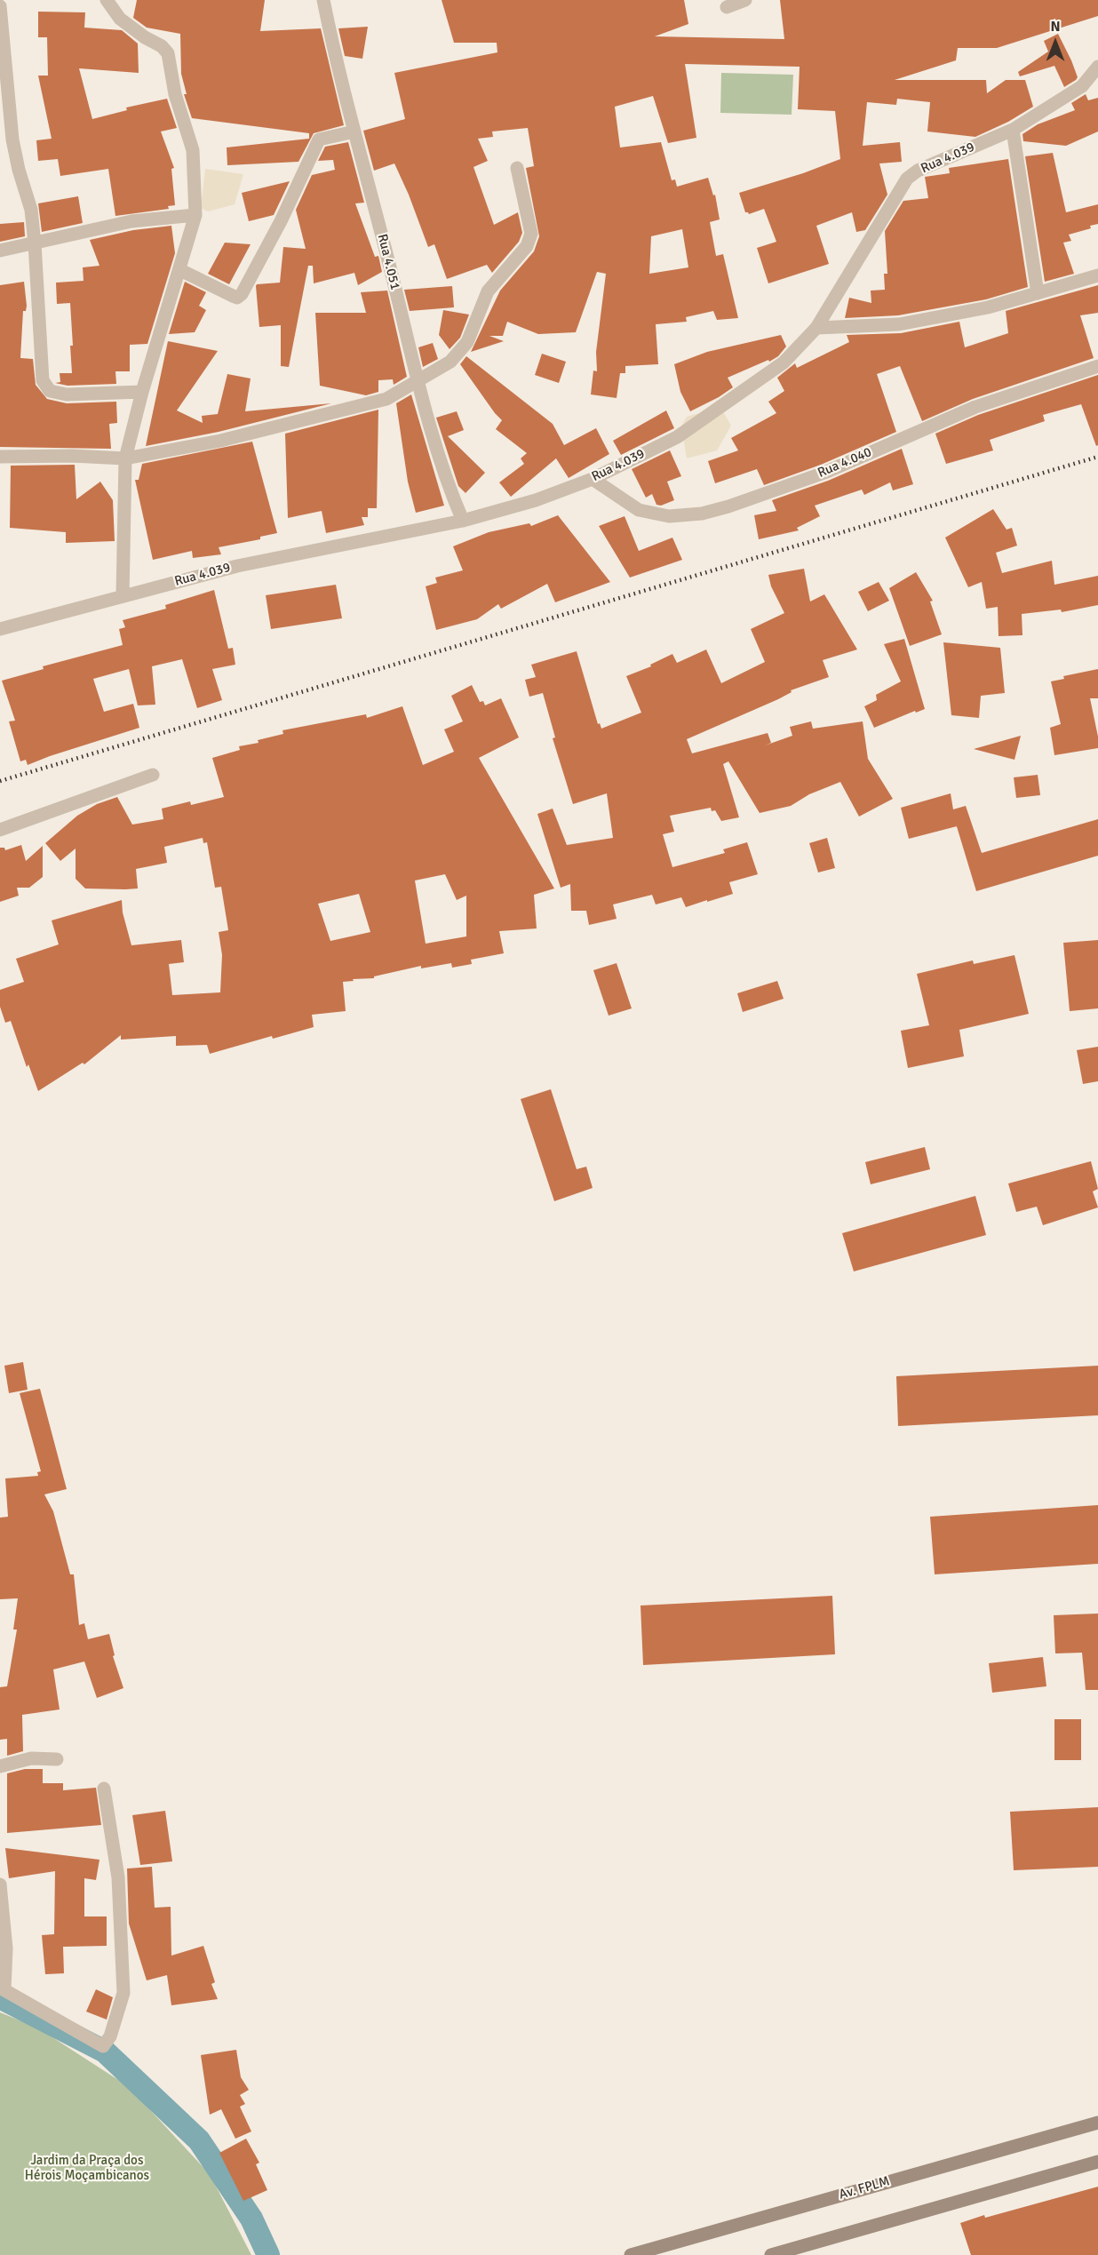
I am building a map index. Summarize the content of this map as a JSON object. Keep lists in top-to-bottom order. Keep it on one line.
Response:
{"streets":{"main road":["Av. FPLM"],"street":["Rua 4.039","Rua 4.051","Rua 4.040"]},"crossings":[["Rua 4.039","Rua 4.051"],["Rua 4.039","Rua 4.040"]],"parks":["Jardim da Praça dos Hérois Moçambicanos"],"north":"top"}
